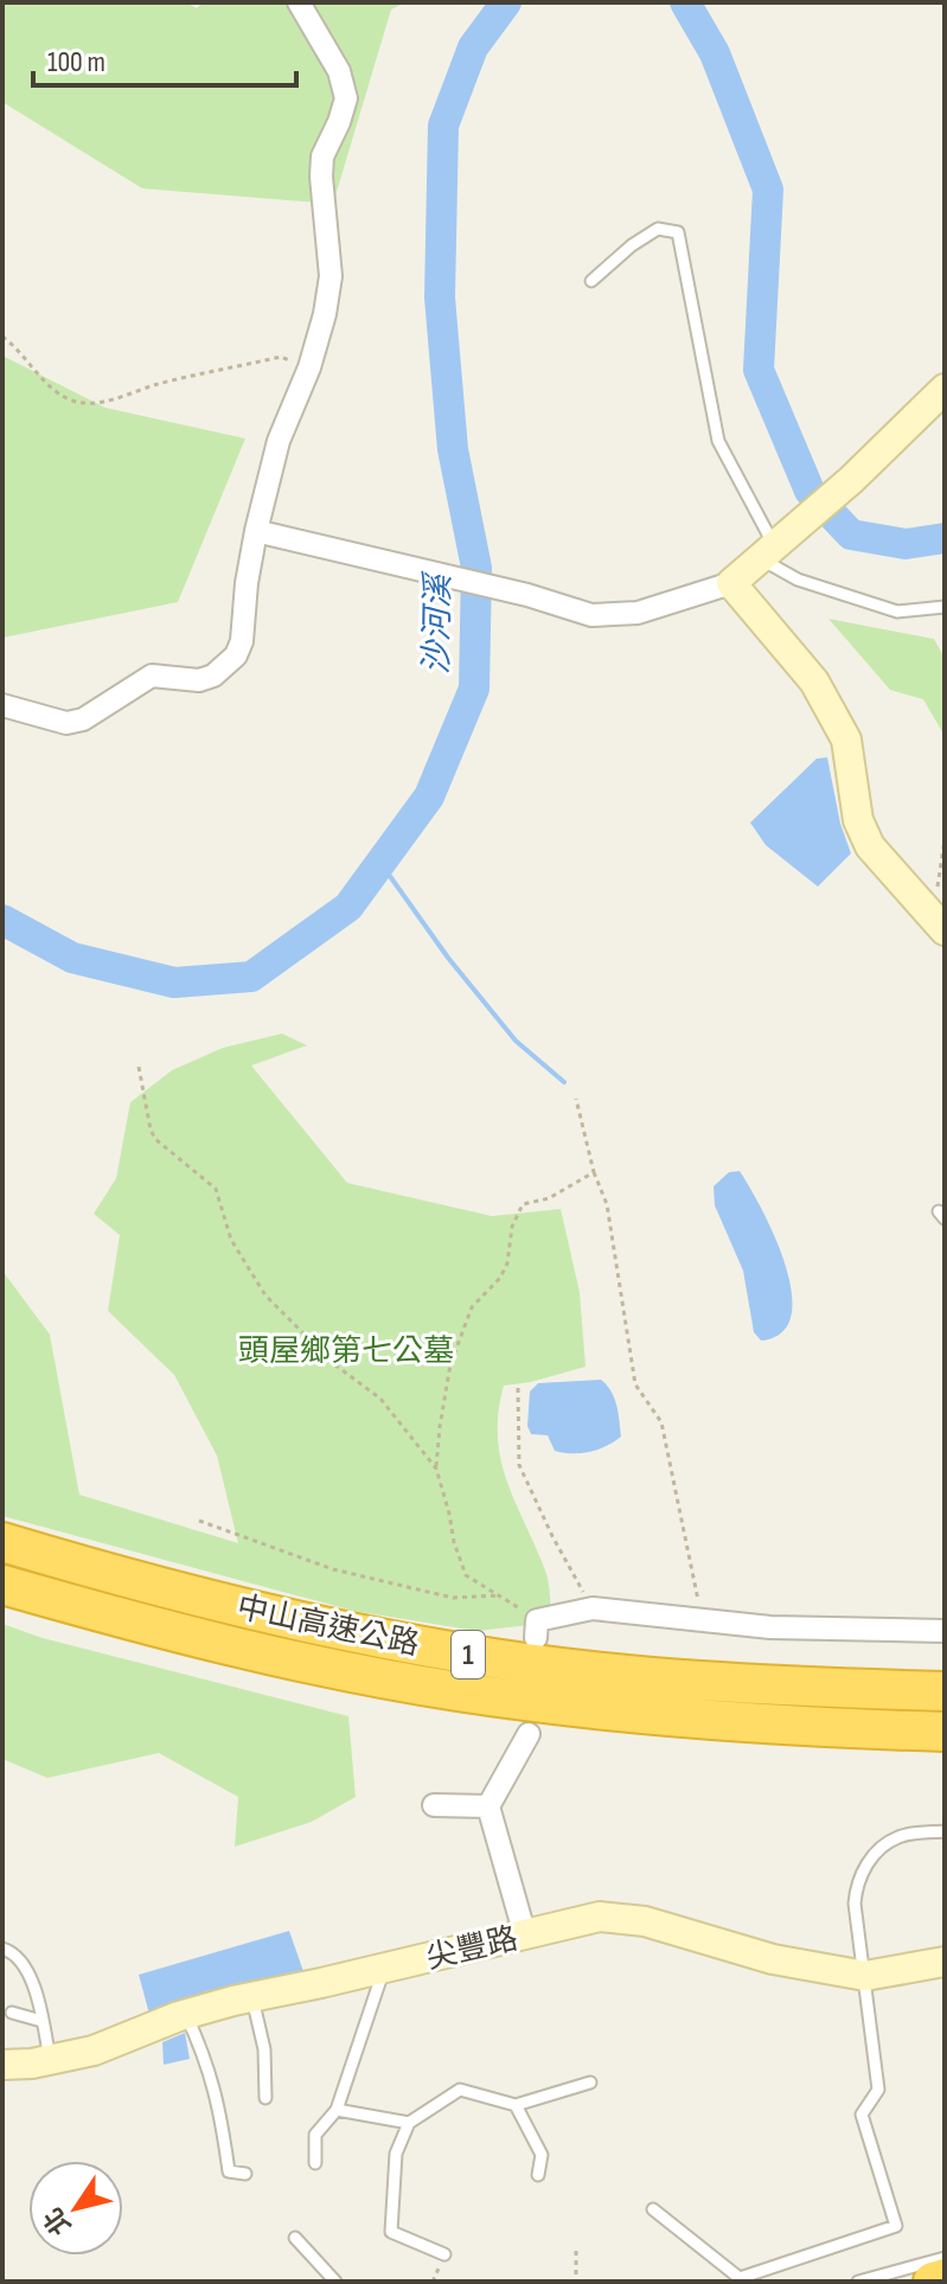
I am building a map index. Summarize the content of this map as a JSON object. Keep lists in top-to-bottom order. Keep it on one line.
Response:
{"streets":{"highway":["中山高速公路","1"],"street":["尖豐路"]},"water":["沙河溪"],"parks":["頭屋鄉第七公墓"],"scale_bar":"100 m","north":"bottom left"}
